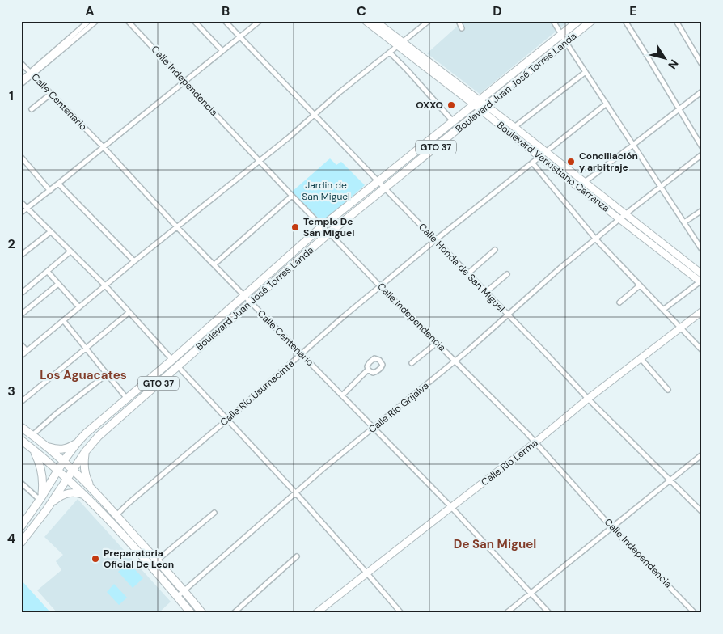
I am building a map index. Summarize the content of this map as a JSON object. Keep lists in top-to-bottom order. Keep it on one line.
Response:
{"streets":{"main road":["Boulevard Juan José Torres Landa","GTO 37","Boulevard Venustiano Carranza","Calle Río Lerma"],"street":["Calle Independencia","Calle Centenario","Calle Honda de San Miguel","Calle Río Usumacinta","Calle Río Grijalva"]},"crossings":[["Calle Independencia","Boulevard Juan José Torres Landa"],["Calle Independencia","Calle Río Usumacinta"],["Calle Independencia","Calle Río Grijalva"],["Calle Independencia","Calle Río Lerma"],["Boulevard Juan José Torres Landa","Calle Centenario"],["Boulevard Juan José Torres Landa","Boulevard Venustiano Carranza"],["Boulevard Juan José Torres Landa","Calle Honda de San Miguel"],["Calle Centenario","Calle Río Usumacinta"],["Calle Centenario","Calle Río Grijalva"],["Calle Centenario","Calle Río Lerma"],["Boulevard Venustiano Carranza","Calle Río Usumacinta"],["Boulevard Venustiano Carranza","Calle Río Grijalva"],["Calle Honda de San Miguel","Calle Río Usumacinta"],["Calle Honda de San Miguel","Calle Río Grijalva"],["Calle Honda de San Miguel","Calle Río Lerma"]],"districts":["Los Aguacates","De San Miguel"],"parks":["Jardin de San Miguel"],"places":["OXXO","Conciliación y arbitraje","Templo De San Miguel","Preparatoria Oficial De Leon"],"north":"bottom right","grid":{"columns":["A","B","C","D","E"],"rows":["1","2","3","4"]}}
